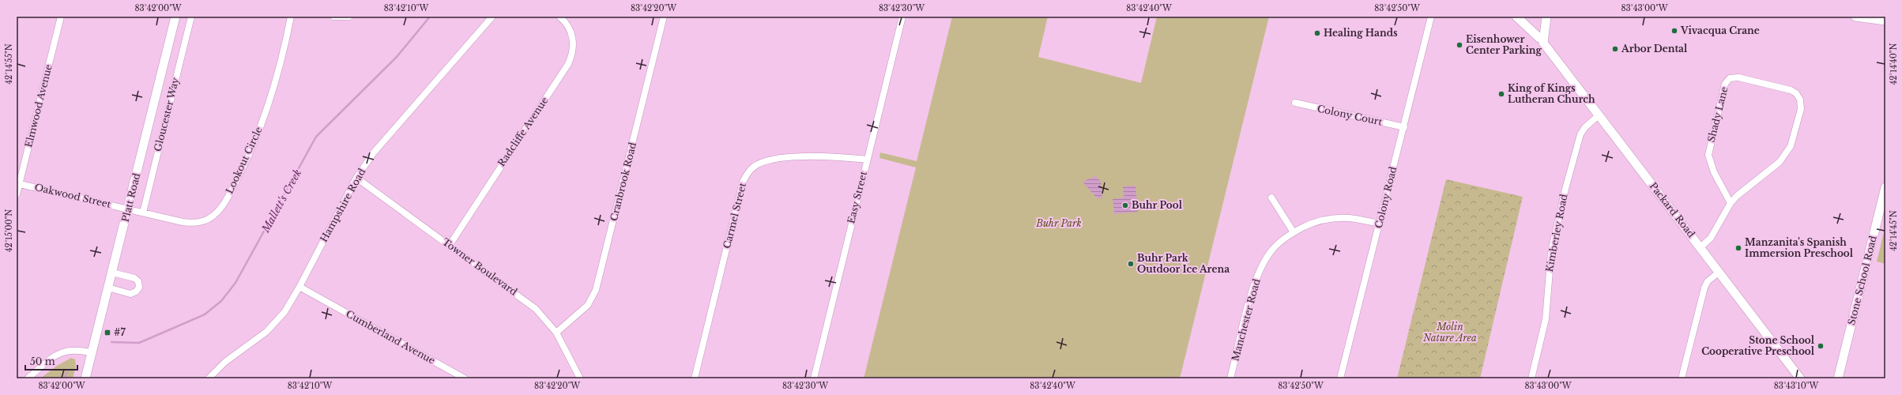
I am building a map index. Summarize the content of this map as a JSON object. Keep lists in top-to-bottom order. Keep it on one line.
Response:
{"streets":{"main road":["Platt Road","Packard Road","Stone School Road"],"street":["Elmwood Avenue","Gloucester Way","Shady Lane","Colony Court","Radcliffe Avenue","Lookout Circle","Cranbrook Road","Oakwood Street","Easy Street","Colony Road","Hampshire Road","Carmel Street","Kimberley Road","Towner Boulevard","Manchester Road","Cumberland Avenue"]},"crossings":[["Elmwood Avenue","Oakwood Street"],["Gloucester Way","Lookout Circle"],["Shady Lane","Packard Road"],["Colony Court","Colony Road"],["Radcliffe Avenue","Towner Boulevard"],["Lookout Circle","Oakwood Street"],["Lookout Circle","Platt Road"],["Cranbrook Road","Towner Boulevard"],["Oakwood Street","Platt Road"],["Easy Street","Carmel Street"],["Colony Road","Manchester Road"],["Hampshire Road","Towner Boulevard"],["Hampshire Road","Cumberland Avenue"],["Packard Road","Kimberley Road"]],"water":["Mallett's Creek"],"parks":["Buhr Park","Molin Nature Area"],"places":{"other":["Vivacqua Crane","Healing Hands","Eisenhower Center Parking","Arbor Dental","King of Kings Lutheran Church","Buhr Pool","Manzanita's Spanish Immersion Preschool","Buhr Park Outdoor Ice Arena","Stone School Cooperative Preschool"],"transit":["#7"]},"scale_bar":"50 m","coordinates":["83°42'00\"W","83°42'10\"W","83°42'20\"W","83°42'30\"W","83°42'40\"W","83°42'50\"W","83°43'00\"W","42°14'55\"N","42°14'40\"N","42°15'00\"N","42°14'45\"N","83°43'10\"W"]}
